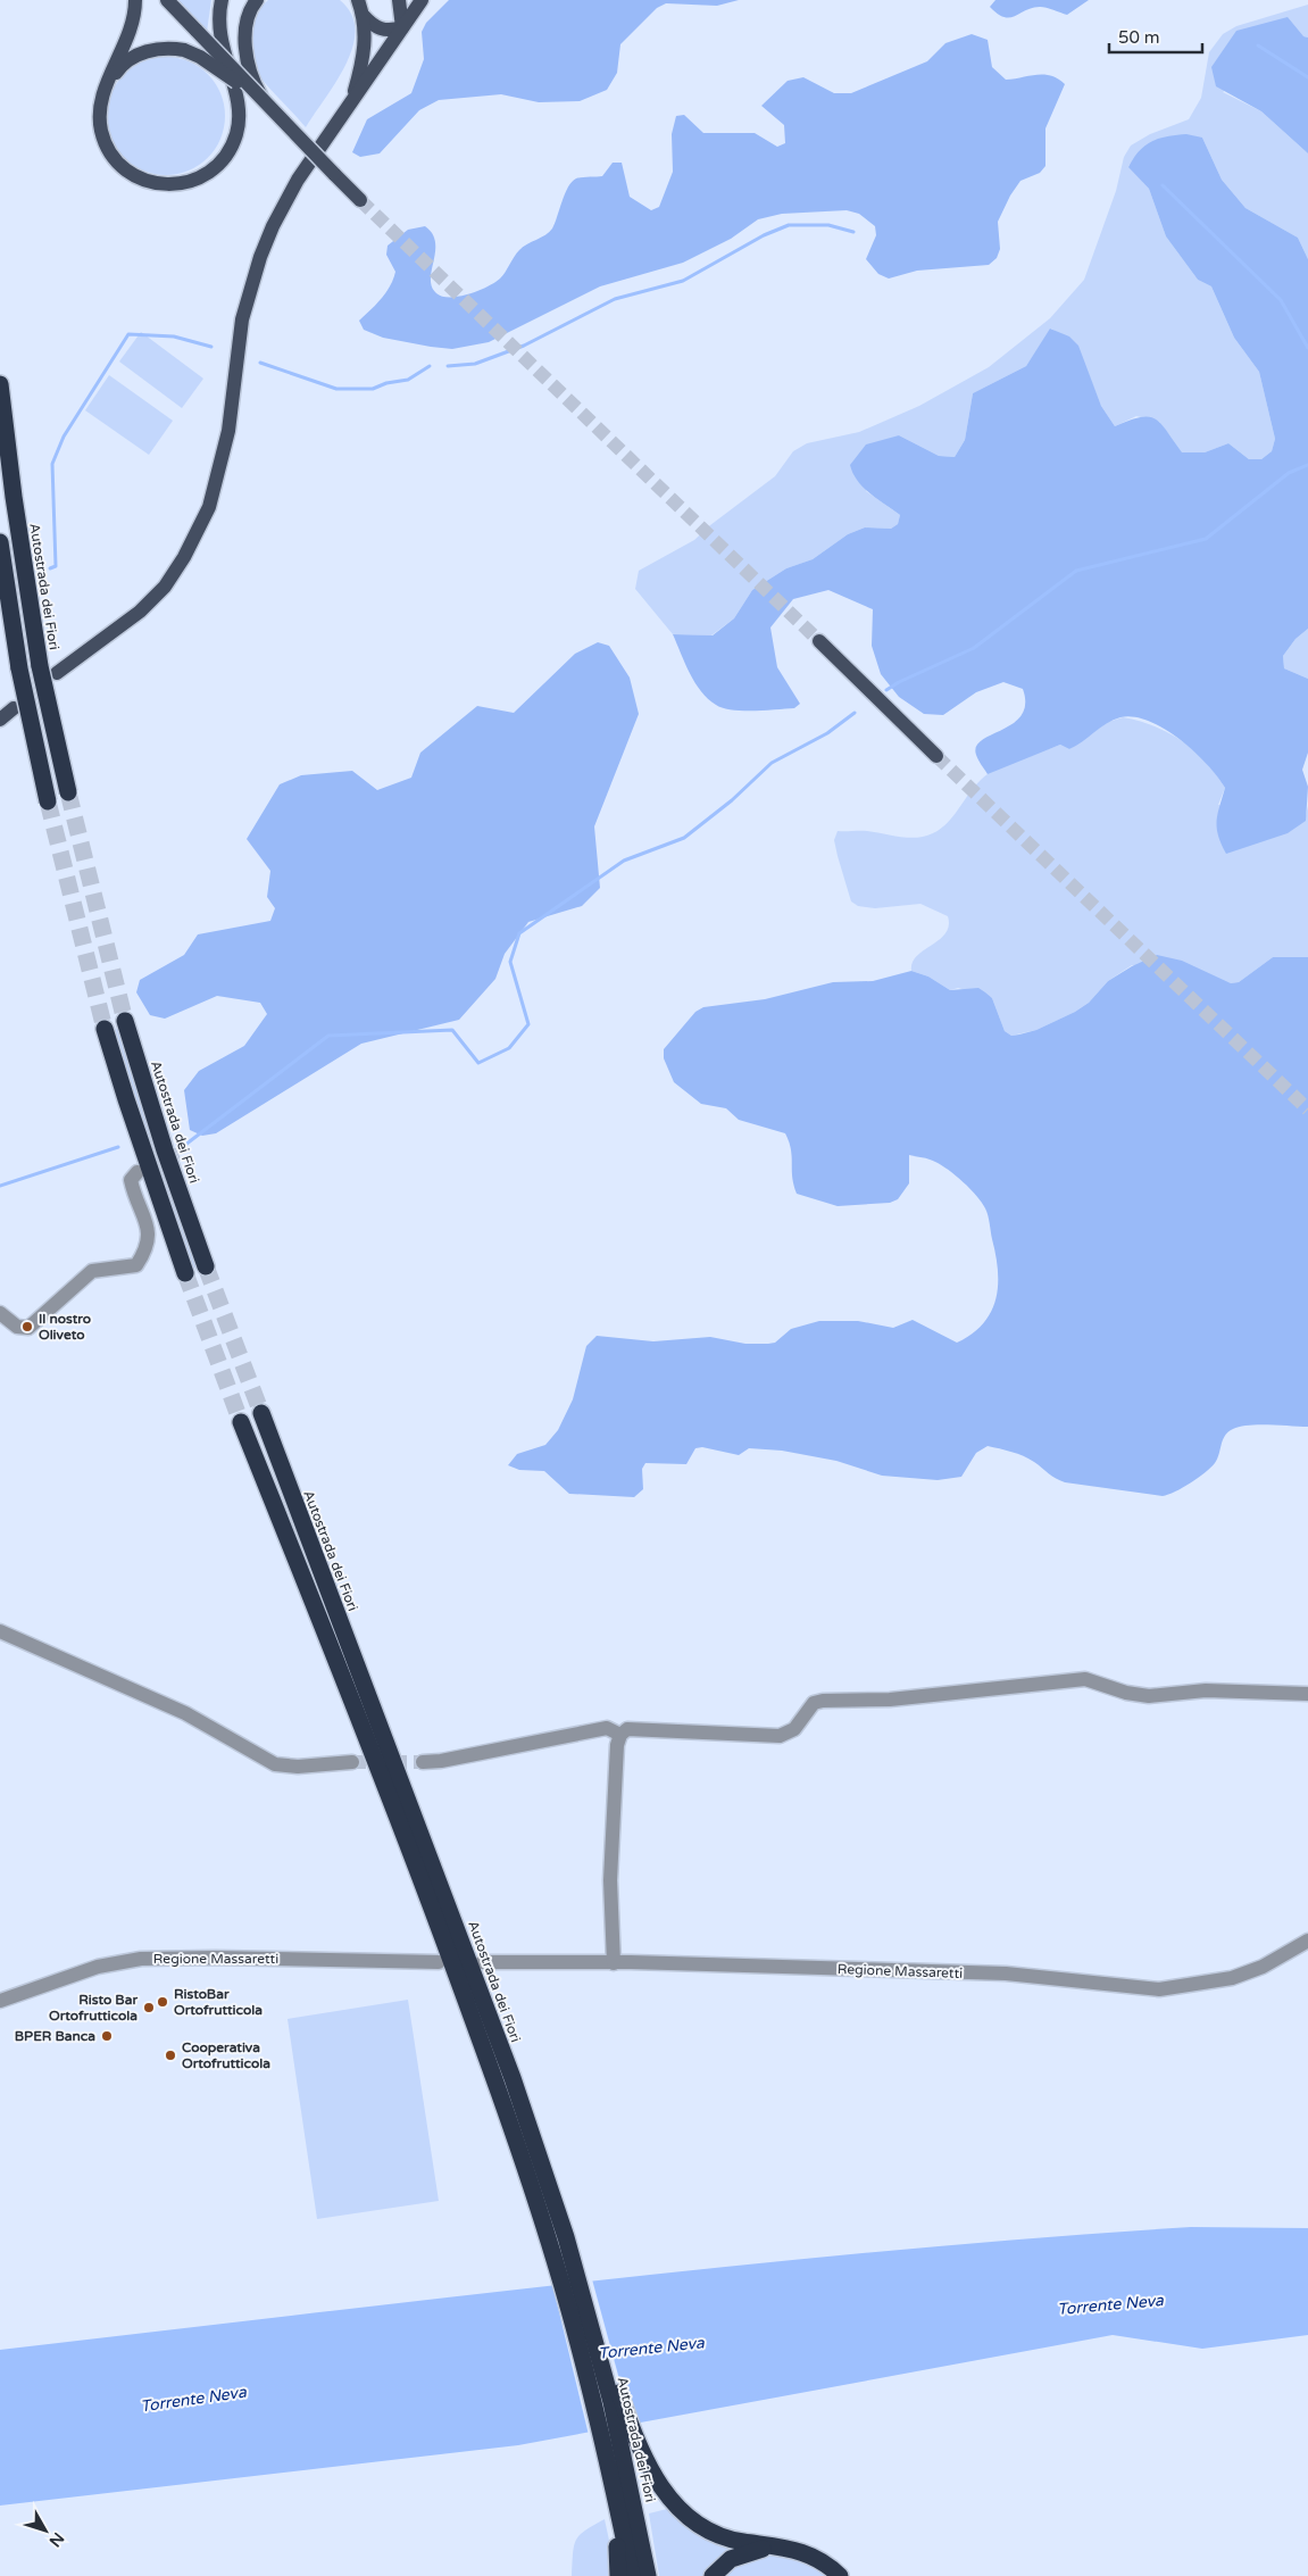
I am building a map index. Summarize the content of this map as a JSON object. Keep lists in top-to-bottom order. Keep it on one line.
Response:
{"streets":{"highway":["Autostrada dei Fiori"],"street":["Regione Massaretti"]},"water":["Torrente Neva"],"places":["Il nostro Oliveto","RistoBar Ortofrutticola","Risto Bar Ortofrutticola","BPER Banca","Cooperativa Ortofrutticola"],"scale_bar":"50 m","north":"bottom right"}
